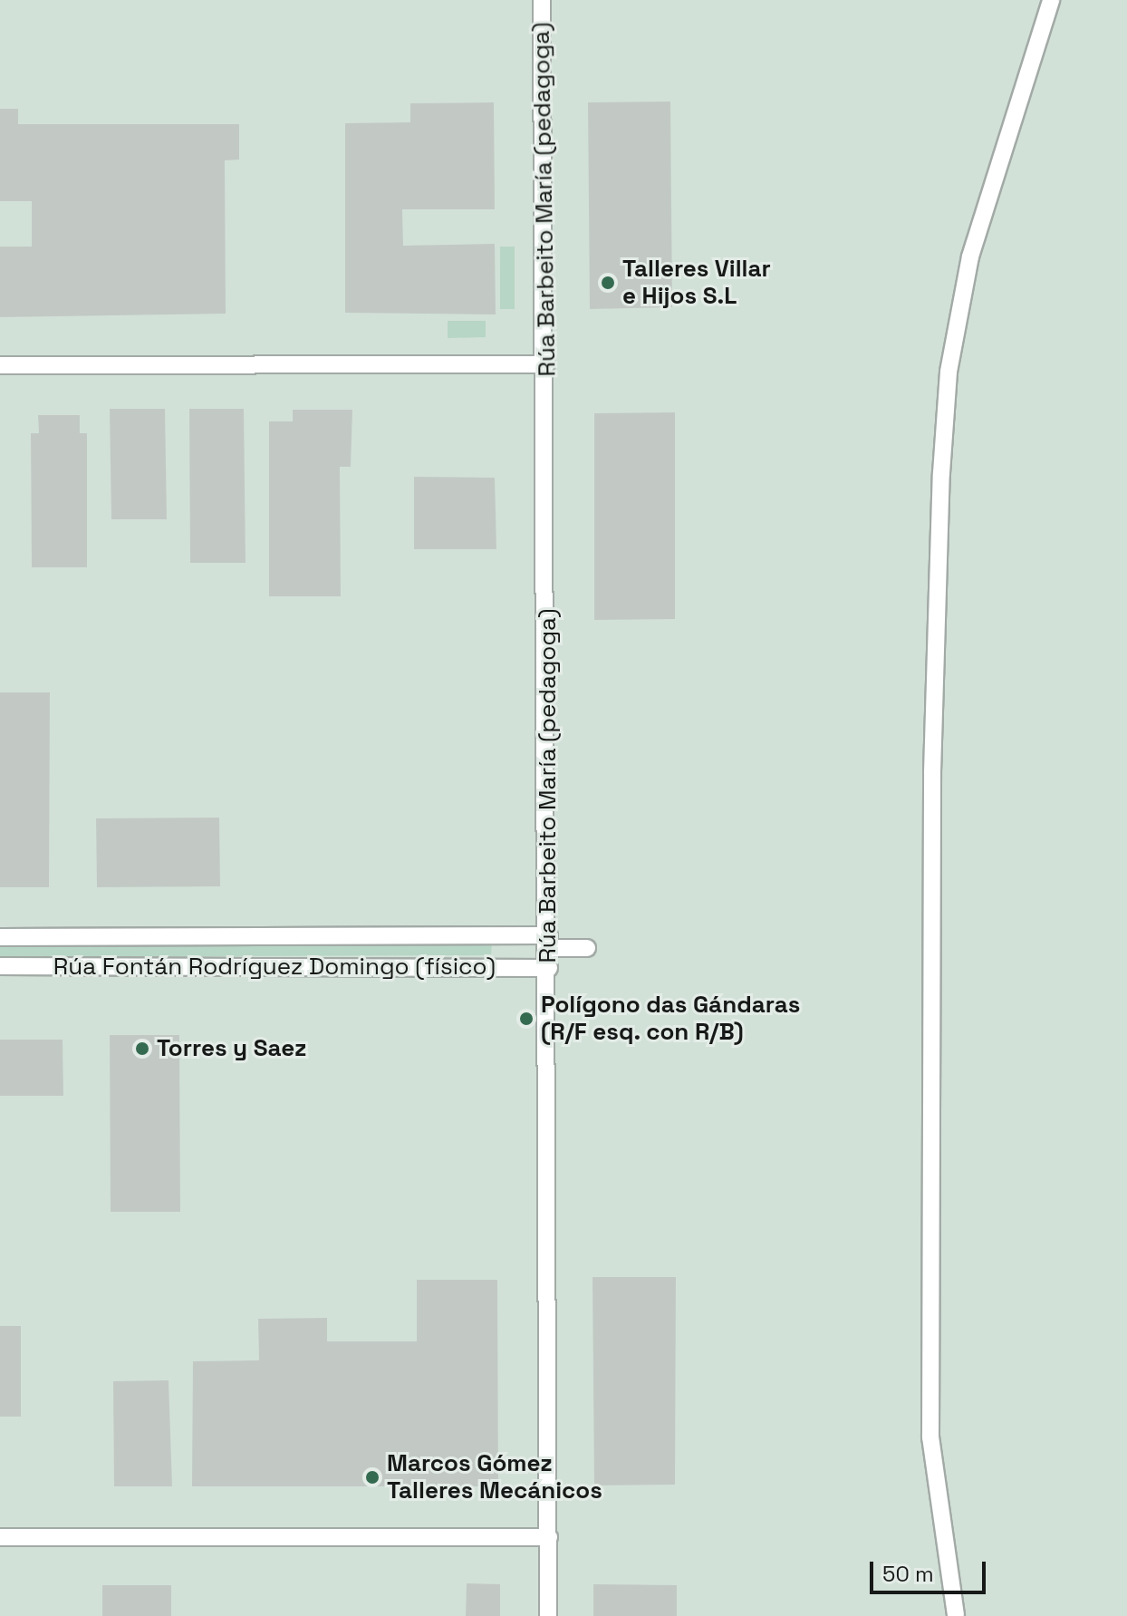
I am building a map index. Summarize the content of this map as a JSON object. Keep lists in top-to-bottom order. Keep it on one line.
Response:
{"streets":{"street":["Rúa Barbeito María (pedagoga)","Rúa Fontán Rodríguez Domingo (físico)"]},"crossings":[["Rúa Barbeito María (pedagoga)","Rúa Fontán Rodríguez Domingo (físico)"]],"places":["Talleres Villar e Hijos S.L","Polígono das Gándaras (R/F esq. con R/B)","Torres y Saez","Marcos Gómez Talleres Mecánicos"],"scale_bar":"50 m"}
